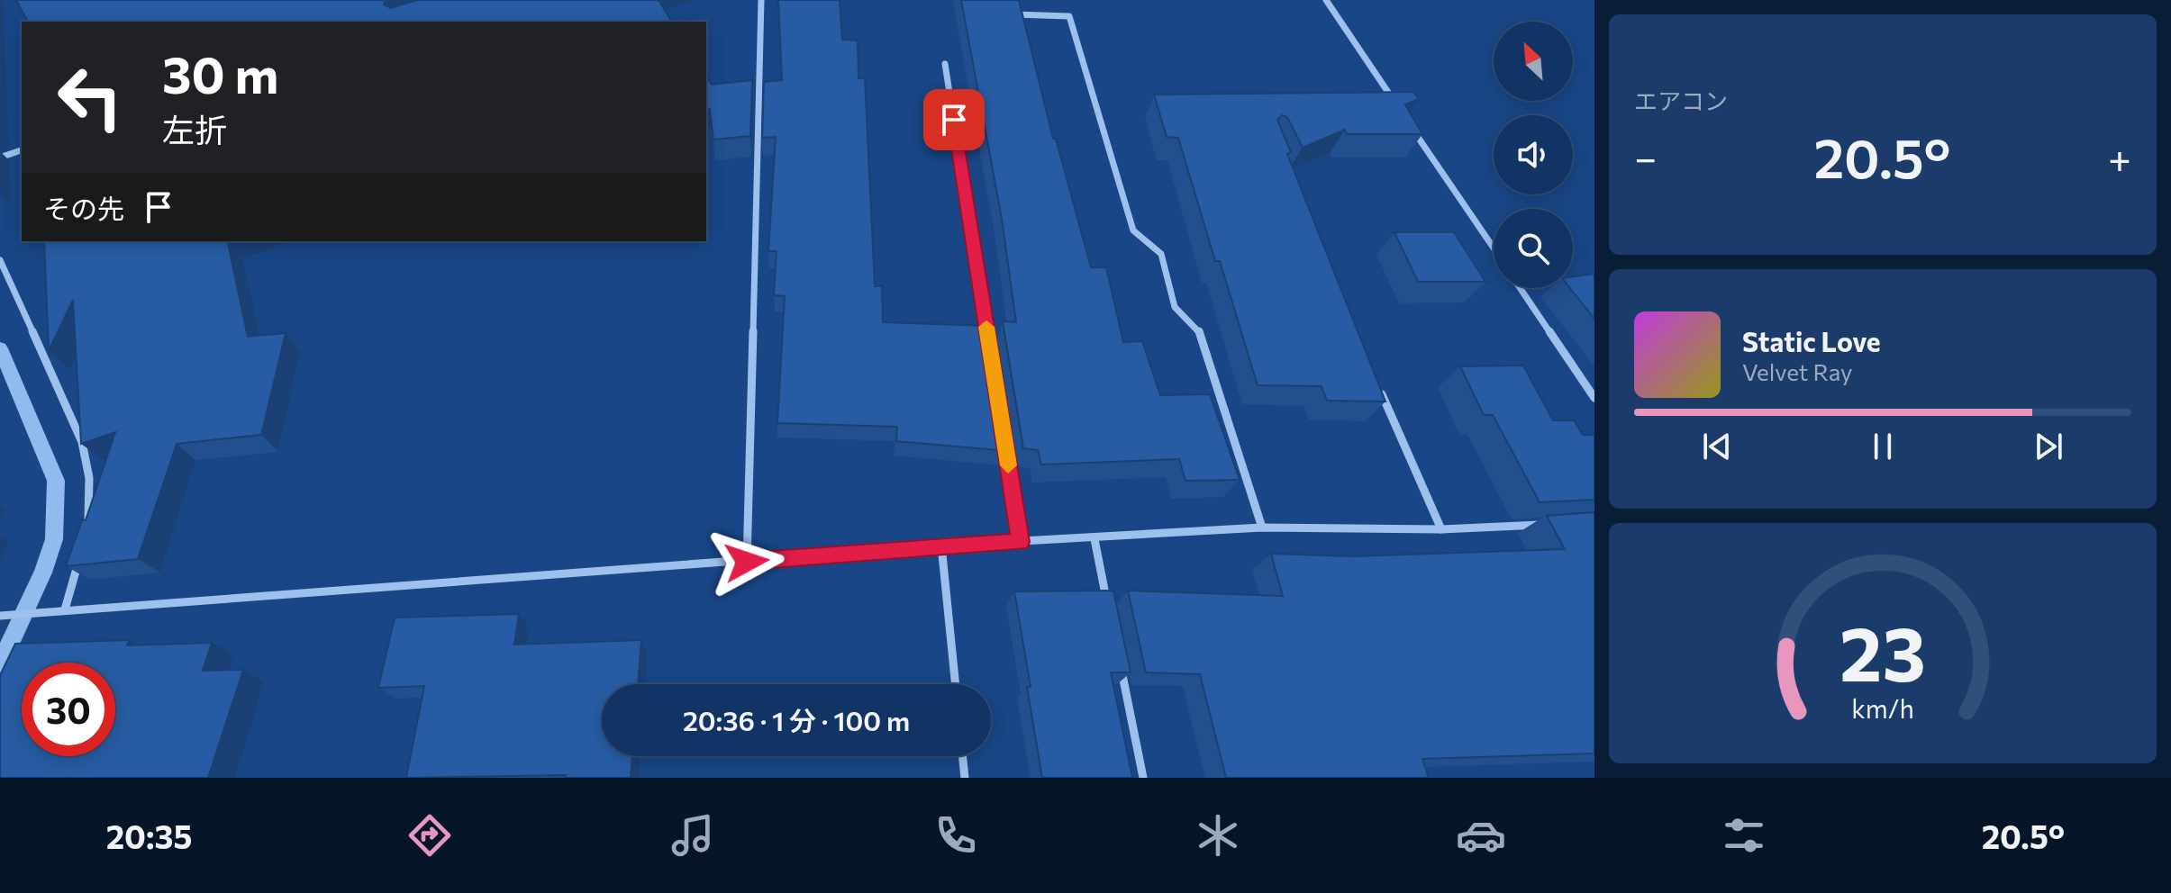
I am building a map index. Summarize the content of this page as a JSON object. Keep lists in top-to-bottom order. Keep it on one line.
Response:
{"north":"top left","page":{"tile":"エアコン","turn":["30 m","左折"],"heat":["−","20.5°","+"],"then":"その先","song":["Static Love","Velvet Ray"],"limit":"30","trip":"20:36 · 1 分 · 100 m","tabs":["20:35","20.5°"],"gauge":["23","km/h"]}}
